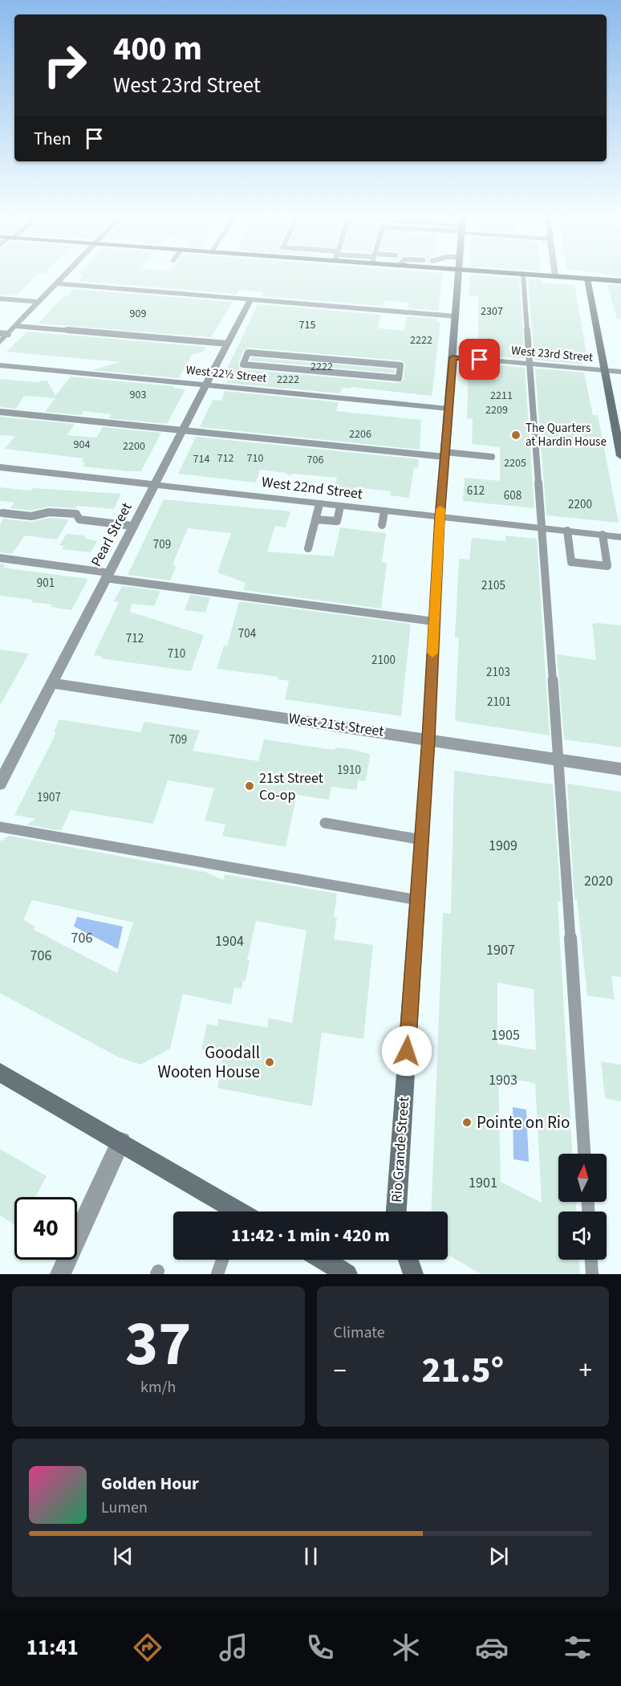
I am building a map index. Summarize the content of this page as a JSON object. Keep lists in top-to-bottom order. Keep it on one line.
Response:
{"streets":{"street":["West 23rd Street","West 22½ Street","West 22nd Street","Pearl Street","West 21st Street","Rio Grande Street"]},"crossings":[["West 23rd Street","Rio Grande Street"],["West 22½ Street","Pearl Street"],["West 22½ Street","Rio Grande Street"],["West 22nd Street","Pearl Street"],["West 22nd Street","Rio Grande Street"],["Pearl Street","West 21st Street"],["West 21st Street","Rio Grande Street"]],"places":["The Quarters at Hardin House","21st Street Co-op","Goodall Wooten House","Pointe on Rio"],"house_numbers":["2307","909","715","2222","2222","2222","903","2211","2209","2206","904","2200","712","710","714","706","2205","612","608","2200","709","901","2105","704","712","710","2100","2103","2101","709","1910","1907","1909","2020","706","1904","1907","706","1905","1903","1901"],"north":"top","page":{"turn":["400 m","West 23rd Street"],"then":"Then","limit":"40","trip":"11:42 · 1 min · 420 m","tile":[["37","km/h"],"Climate"],"heat":["−","21.5°","+"],"song":["Golden Hour","Lumen"],"tabs":"11:41"}}
